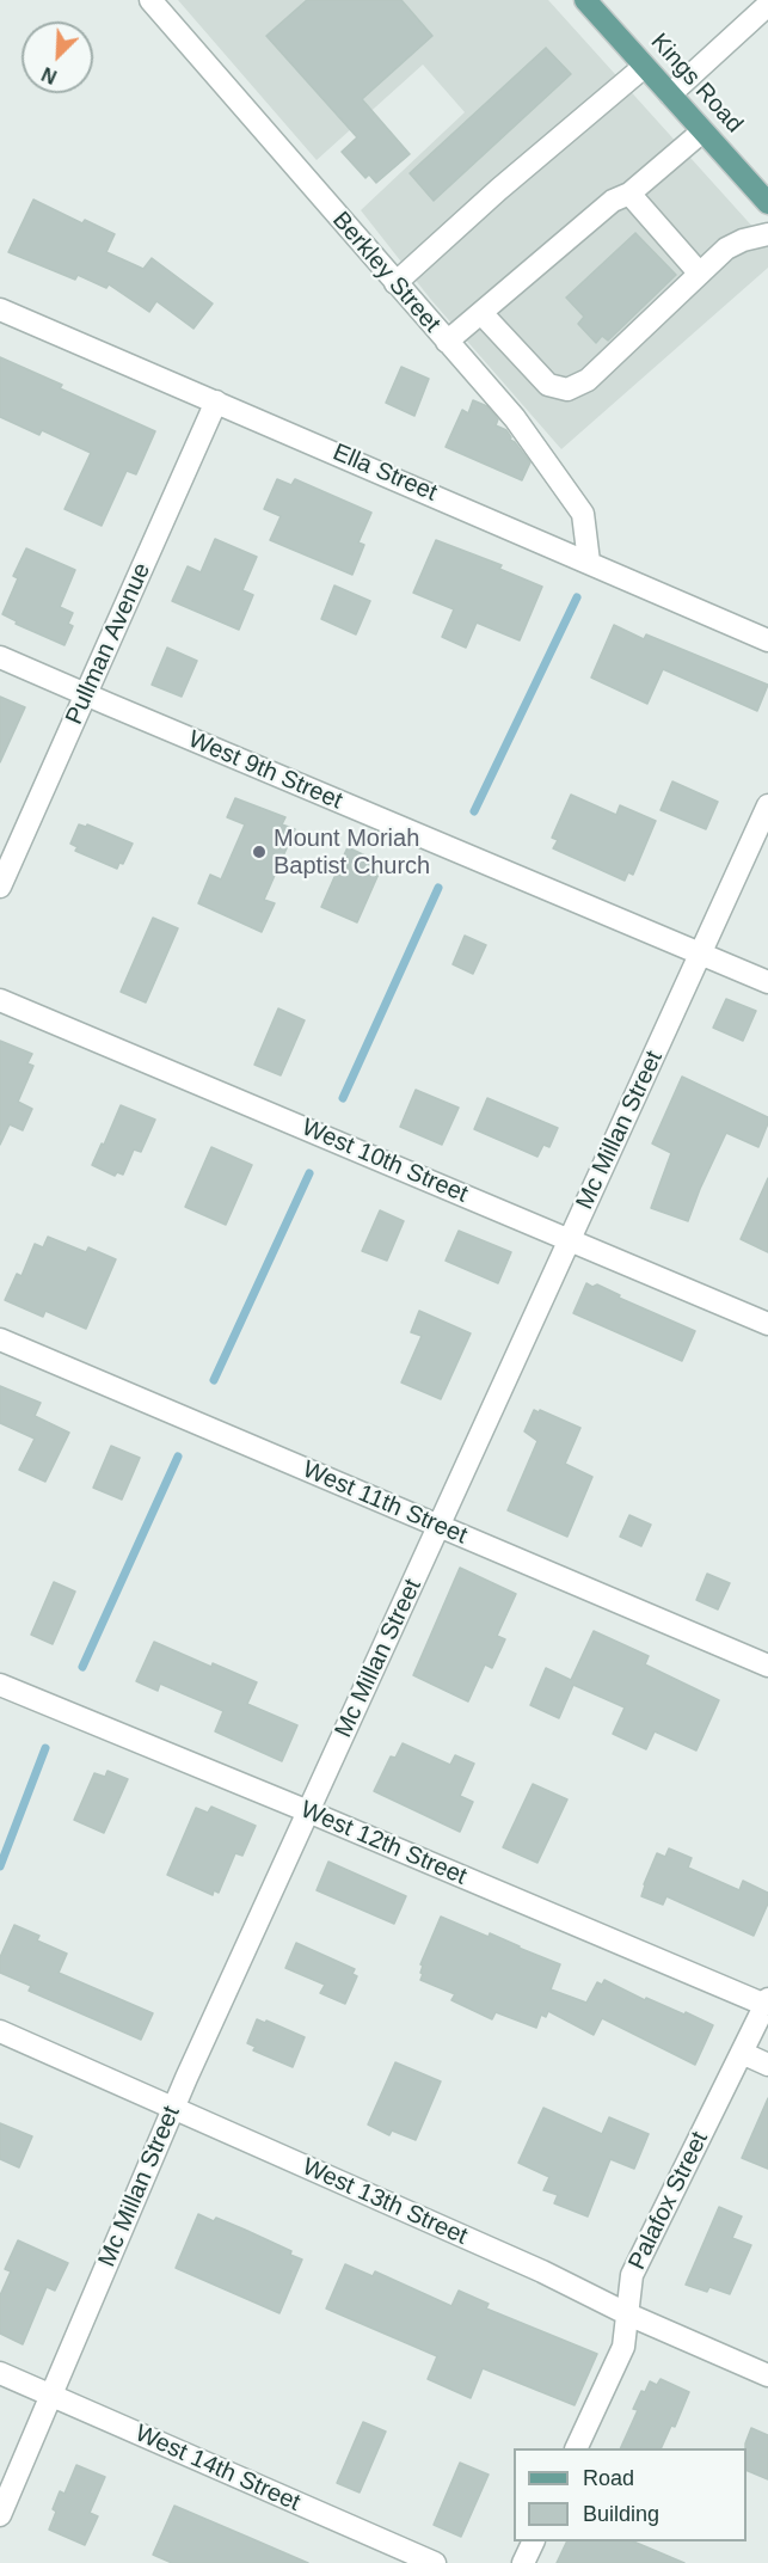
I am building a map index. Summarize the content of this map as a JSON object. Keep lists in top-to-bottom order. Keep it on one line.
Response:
{"streets":{"main road":["Kings Road"],"street":["Berkley Street","Ella Street","Pullman Avenue","West 9th Street","Mc Millan Street","West 10th Street","West 11th Street","West 12th Street","Palafox Street","West 13th Street","West 14th Street"]},"crossings":[["Berkley Street","Ella Street"],["Ella Street","Pullman Avenue"],["Pullman Avenue","West 9th Street"],["West 9th Street","Mc Millan Street"],["Mc Millan Street","West 10th Street"],["Mc Millan Street","West 11th Street"],["Mc Millan Street","West 12th Street"],["Mc Millan Street","West 13th Street"],["Mc Millan Street","West 14th Street"],["West 12th Street","Palafox Street"],["Palafox Street","West 13th Street"]],"places":["Mount Moriah Baptist Church"],"legend":["Road","Building"],"north":"bottom left"}
